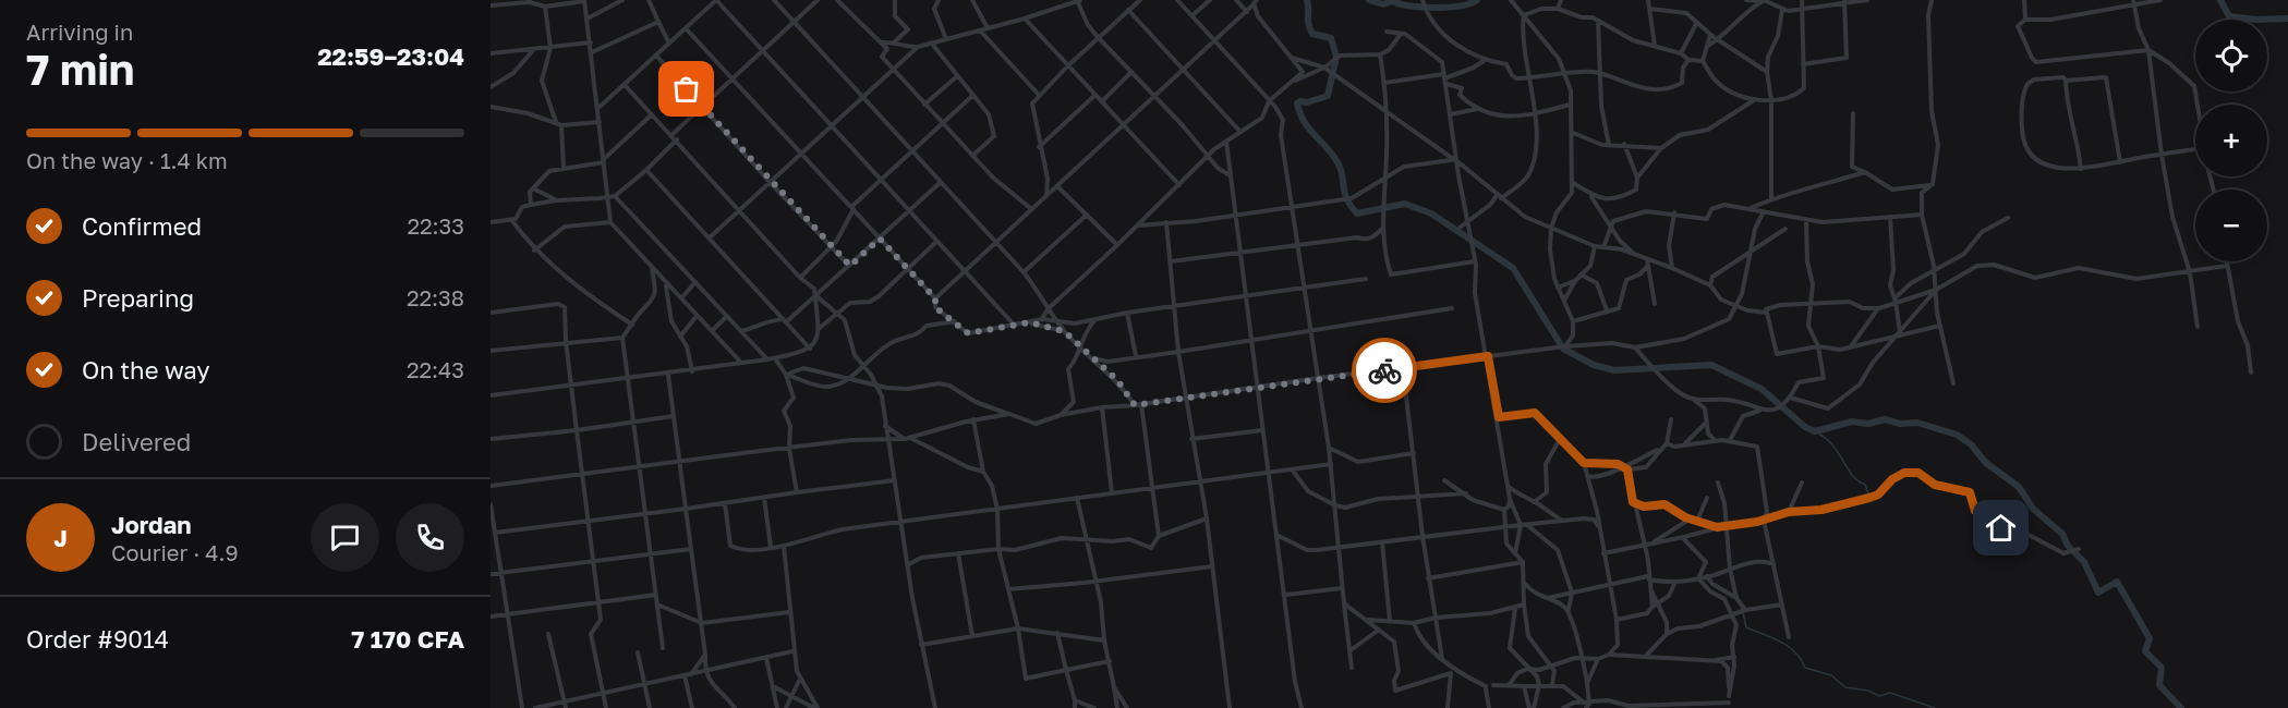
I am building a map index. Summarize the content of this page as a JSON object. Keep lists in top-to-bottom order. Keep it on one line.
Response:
{"page":{"heading":["7 min","Arriving in","22:59–23:04"],"panel":["Jordan","Courier · 4.9","Order #9014","7 170 CFA"],"map_buttons":["+","−"],"bar":"On the way · 1.4 km","list":[["Confirmed","22:33"],["Preparing","22:38"],["On the way","22:43"],"Delivered"],"round":"J"}}
